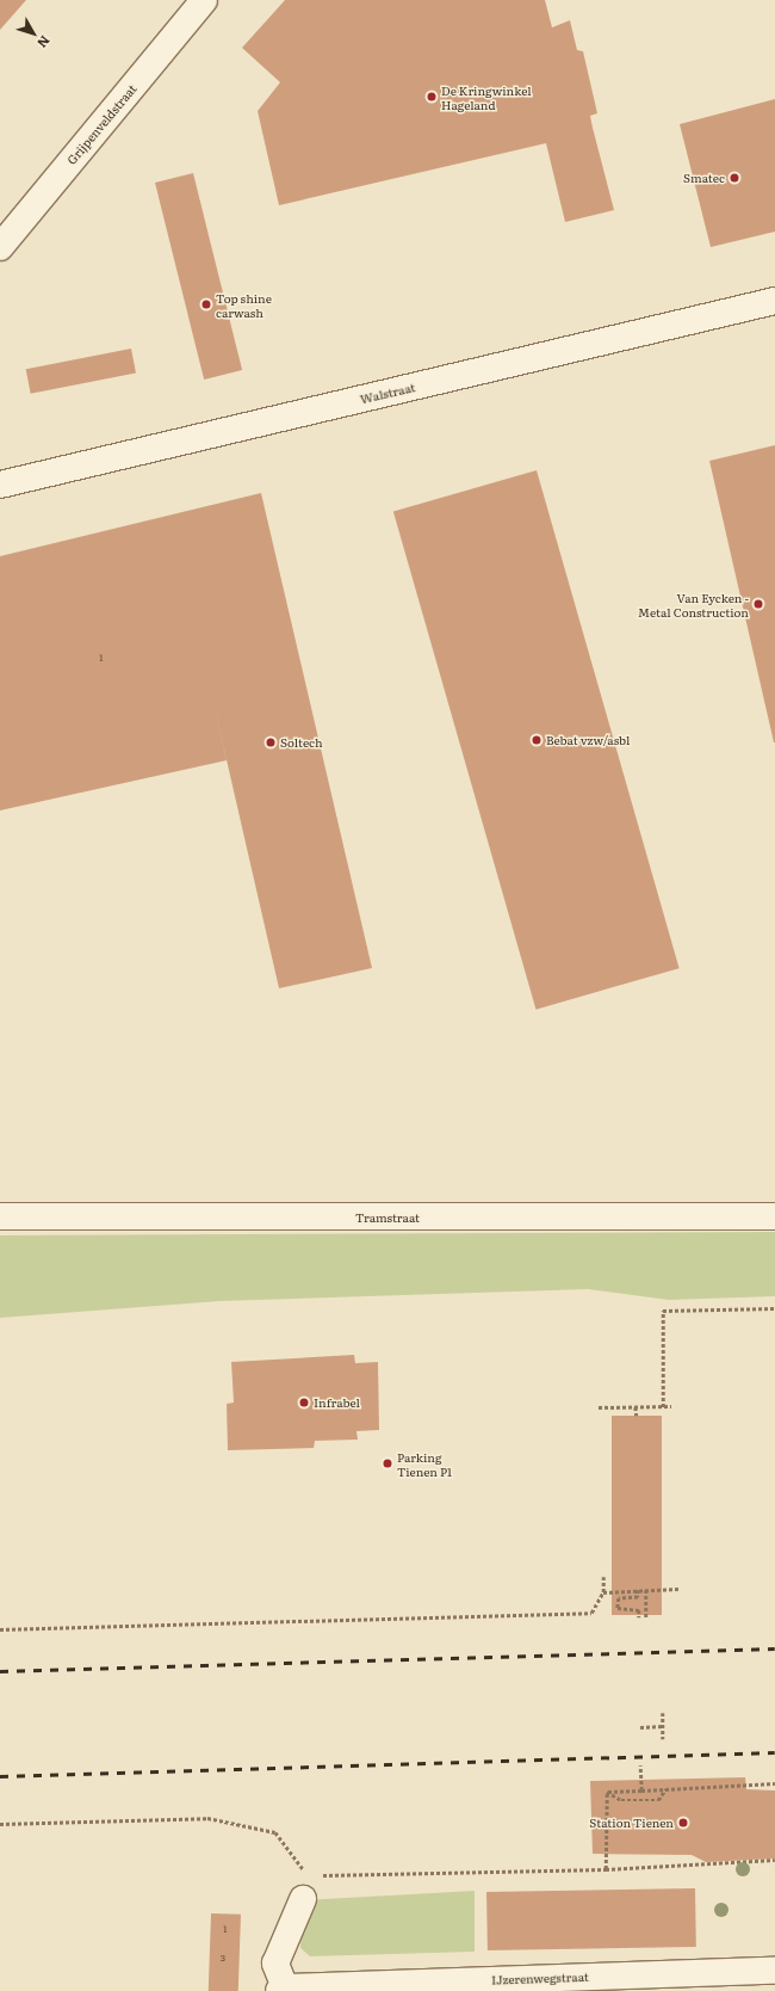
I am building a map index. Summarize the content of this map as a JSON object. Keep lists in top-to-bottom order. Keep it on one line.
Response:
{"streets":{"street":["Grijpenveldstraat","Walstraat","Tramstraat","IJzerenwegstraat"]},"places":["De Kringwinkel Hageland","Smatec","Top shine carwash","Van Eycken - Metal Construction","Bebat vzw/asbl","Soltech","Infrabel","Parking Tienen P1","Station Tienen"],"house_numbers":["1","1","3"],"north":"bottom right"}
